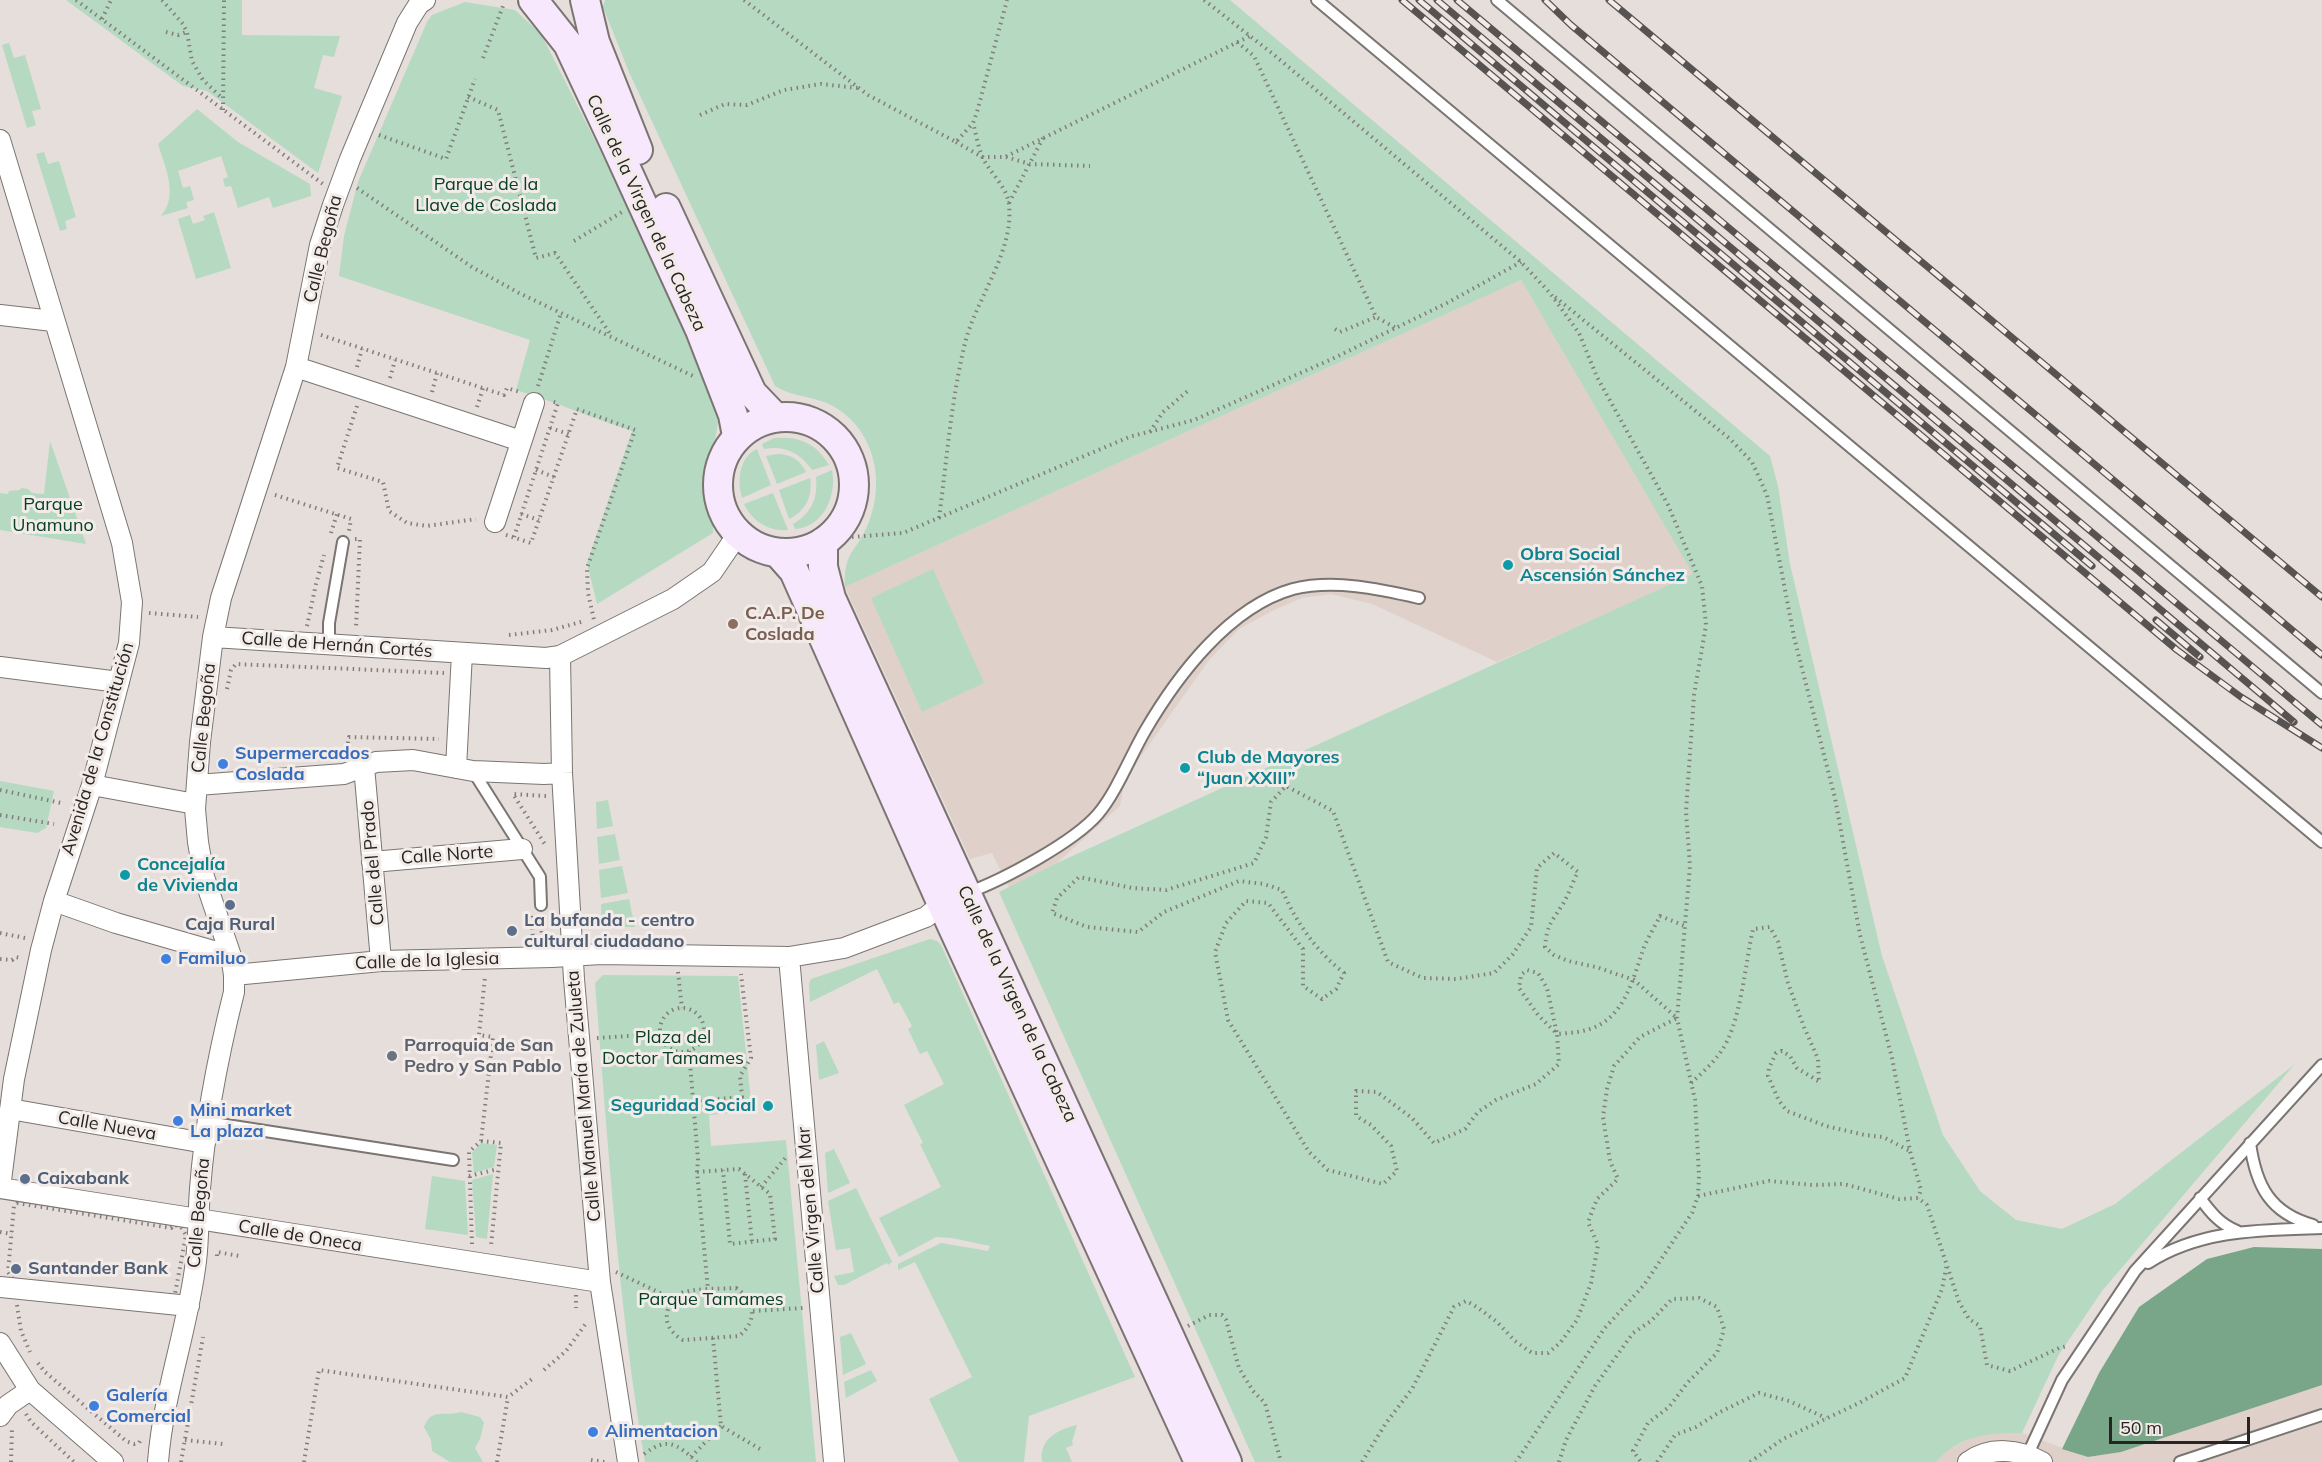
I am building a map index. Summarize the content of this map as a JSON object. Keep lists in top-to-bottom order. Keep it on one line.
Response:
{"streets":{"main road":["Calle de la Virgen de la Cabeza"],"street":["Calle Begoña","Calle de Hernán Cortés","Avenida de la Constitución","Calle Norte","Calle del Prado","Calle de la Iglesia","Calle Manuel María de Zulueta","Calle Nueva","Calle Virgen del Mar","Calle de Oneca"]},"crossings":[["Calle de la Virgen de la Cabeza","Calle de la Iglesia"],["Calle Begoña","Calle de Hernán Cortés"],["Calle Begoña","Calle de la Iglesia"],["Calle Begoña","Calle Nueva"],["Calle Begoña","Calle de Oneca"],["Calle de Hernán Cortés","Calle Manuel María de Zulueta"],["Avenida de la Constitución","Calle de la Iglesia"],["Avenida de la Constitución","Calle Nueva"],["Avenida de la Constitución","Calle de Oneca"],["Calle Norte","Calle del Prado"],["Calle del Prado","Calle de la Iglesia"],["Calle de la Iglesia","Calle Manuel María de Zulueta"],["Calle de la Iglesia","Calle Virgen del Mar"],["Calle Manuel María de Zulueta","Calle de Oneca"]],"parks":["Parque de la Llave de Coslada","Parque Unamuno","Plaza del Doctor Tamames","Parque Tamames"],"places":["Obra Social Ascensión Sánchez","C.A.P. De Coslada","Supermercados Coslada","Club de Mayores “Juan XXIII”","Concejalía de Vivienda","Caja Rural","La bufanda - centro cultural ciudadano","Familuo","Parroquia de San Pedro y San Pablo","Seguridad Social","Mini market La plaza","Caixabank","Santander Bank","Galería Comercial","Alimentacion"],"scale_bar":"50 m"}
